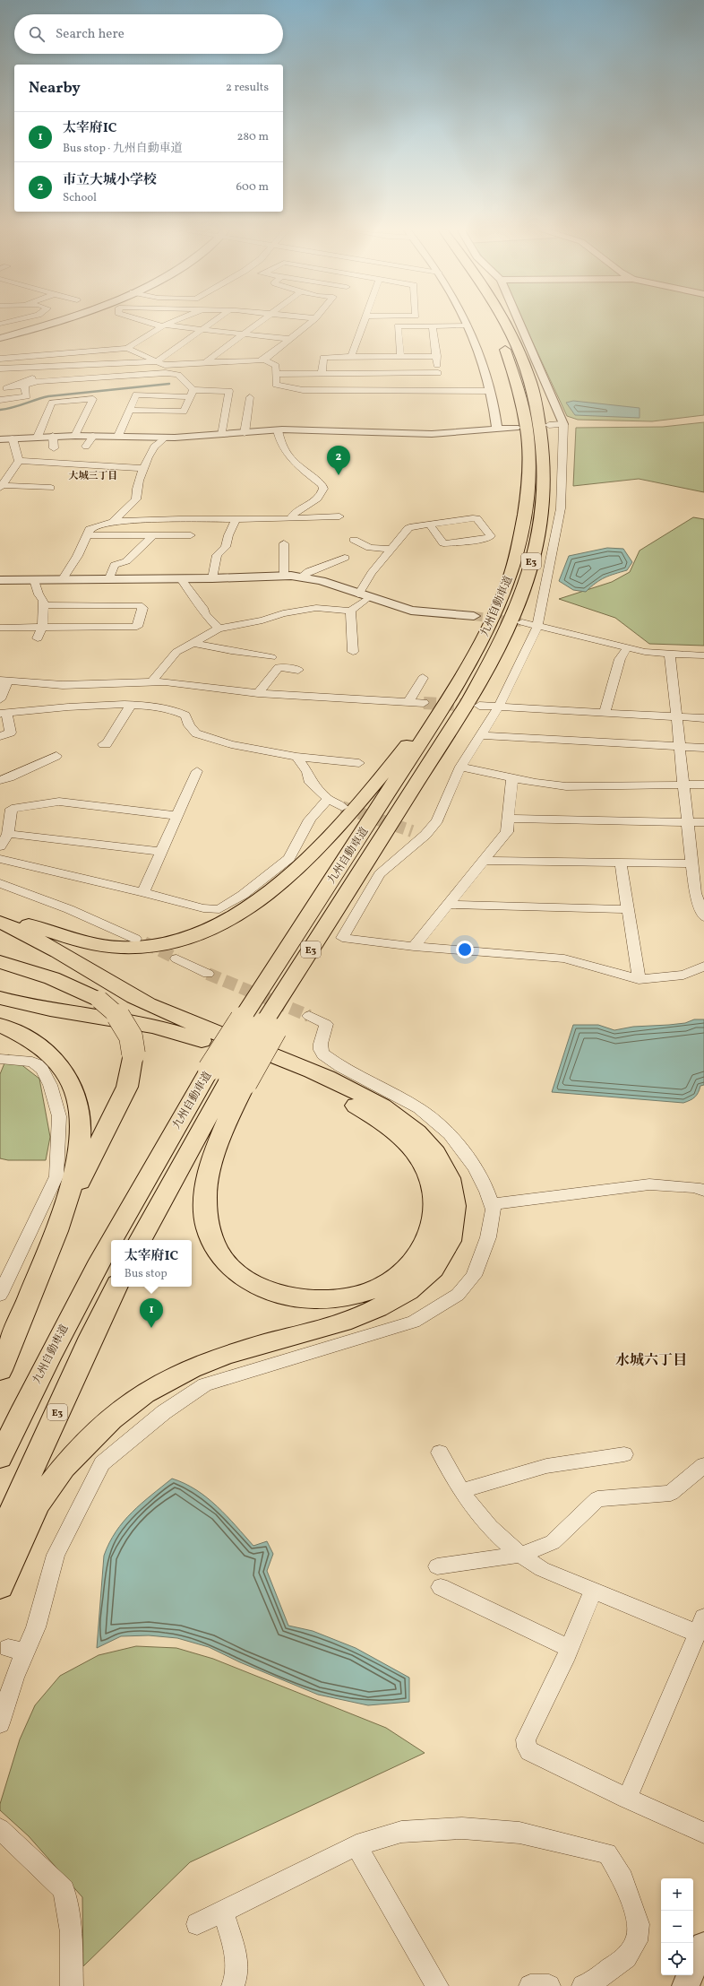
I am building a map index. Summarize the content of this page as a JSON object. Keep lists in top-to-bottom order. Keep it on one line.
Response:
{"streets":{"highway":["E3","九州自動車道"]},"districts":["大城三丁目","水城六丁目"],"page":{"search":"Search here","heading":["Nearby","2 results"],"list":[{"mark":"1","name":"太宰府IC","note":"Bus stop · 九州自動車道","value":"280 m"},{"mark":"2","name":"市立大城小学校","note":"School","value":"600 m"}],"pins":["2","1"],"popup":["太宰府IC","Bus stop"],"map_buttons":["+","−"]}}
